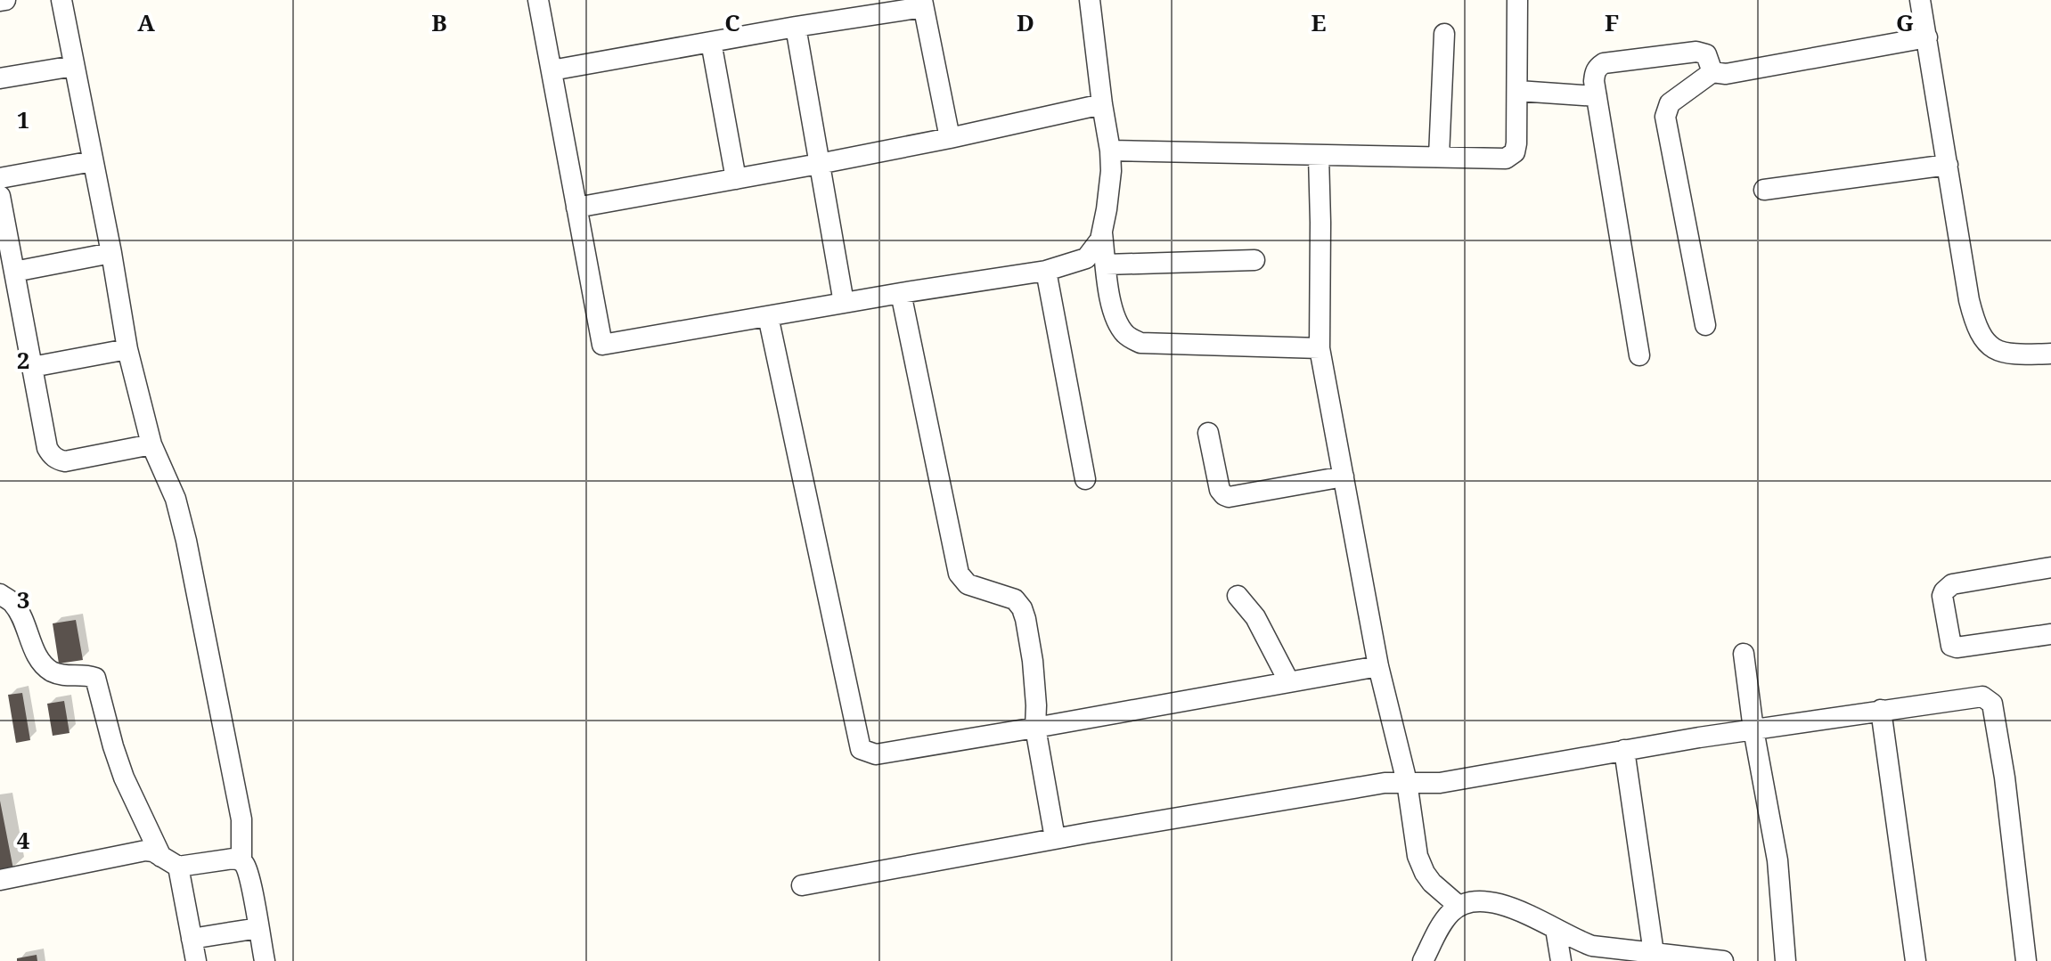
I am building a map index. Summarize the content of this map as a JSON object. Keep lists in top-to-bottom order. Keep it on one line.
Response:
{"grid":{"columns":["A","B","C","D","E","F","G"],"rows":["1","2","3","4"]}}
